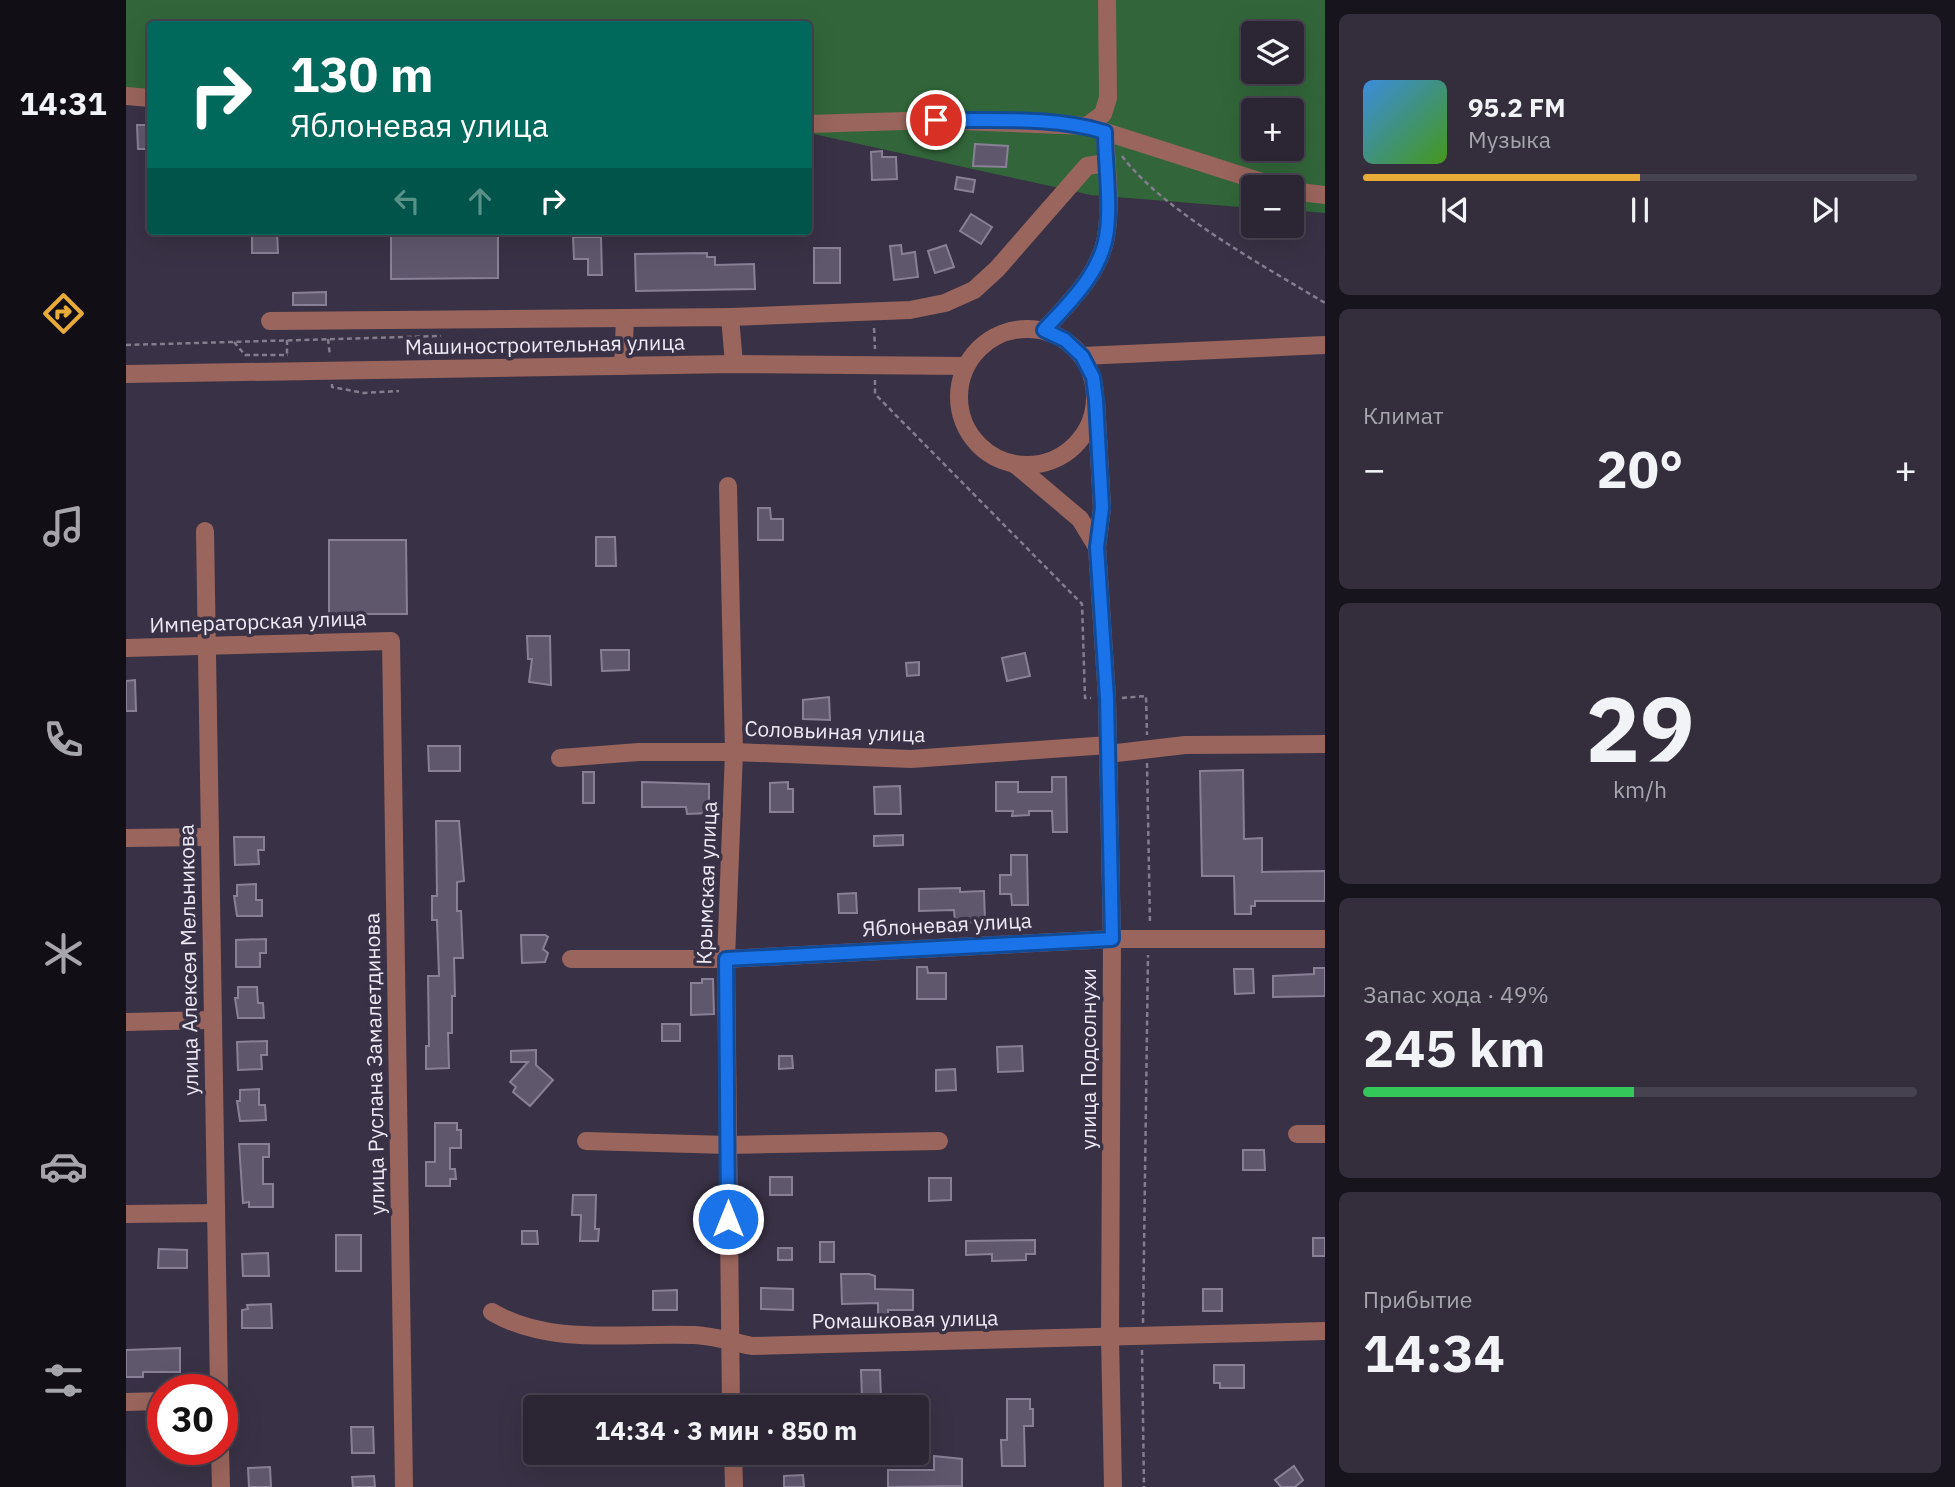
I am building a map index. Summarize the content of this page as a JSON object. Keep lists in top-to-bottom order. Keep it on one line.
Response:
{"streets":{"street":["Машиностроительная улица","Императорская улица","Соловьиная улица","Крымская улица","Яблоневая улица","улица Алексея Мельникова","улица Подсолнухи","улица Руслана Замалетдинова","Ромашковая улица"]},"crossings":[["Машиностроительная улица","улица Подсолнухи"],["Императорская улица","улица Алексея Мельникова"],["Императорская улица","улица Руслана Замалетдинова"],["Соловьиная улица","Крымская улица"],["Соловьиная улица","улица Подсолнухи"],["Крымская улица","Яблоневая улица"],["Крымская улица","Ромашковая улица"],["Яблоневая улица","улица Подсолнухи"],["улица Подсолнухи","Ромашковая улица"]],"page":{"tabs":"14:31","map_buttons":["+","−"],"turn":["130 m","Яблоневая улица"],"song":["95.2 FM","Музыка"],"tile":["Климат",["29","km/h"],["Запас хода · 49%","245 km"],["Прибытие","14:34"]],"heat":["−","20°","+"],"limit":"30","trip":"14:34 · 3 мин · 850 m"}}
